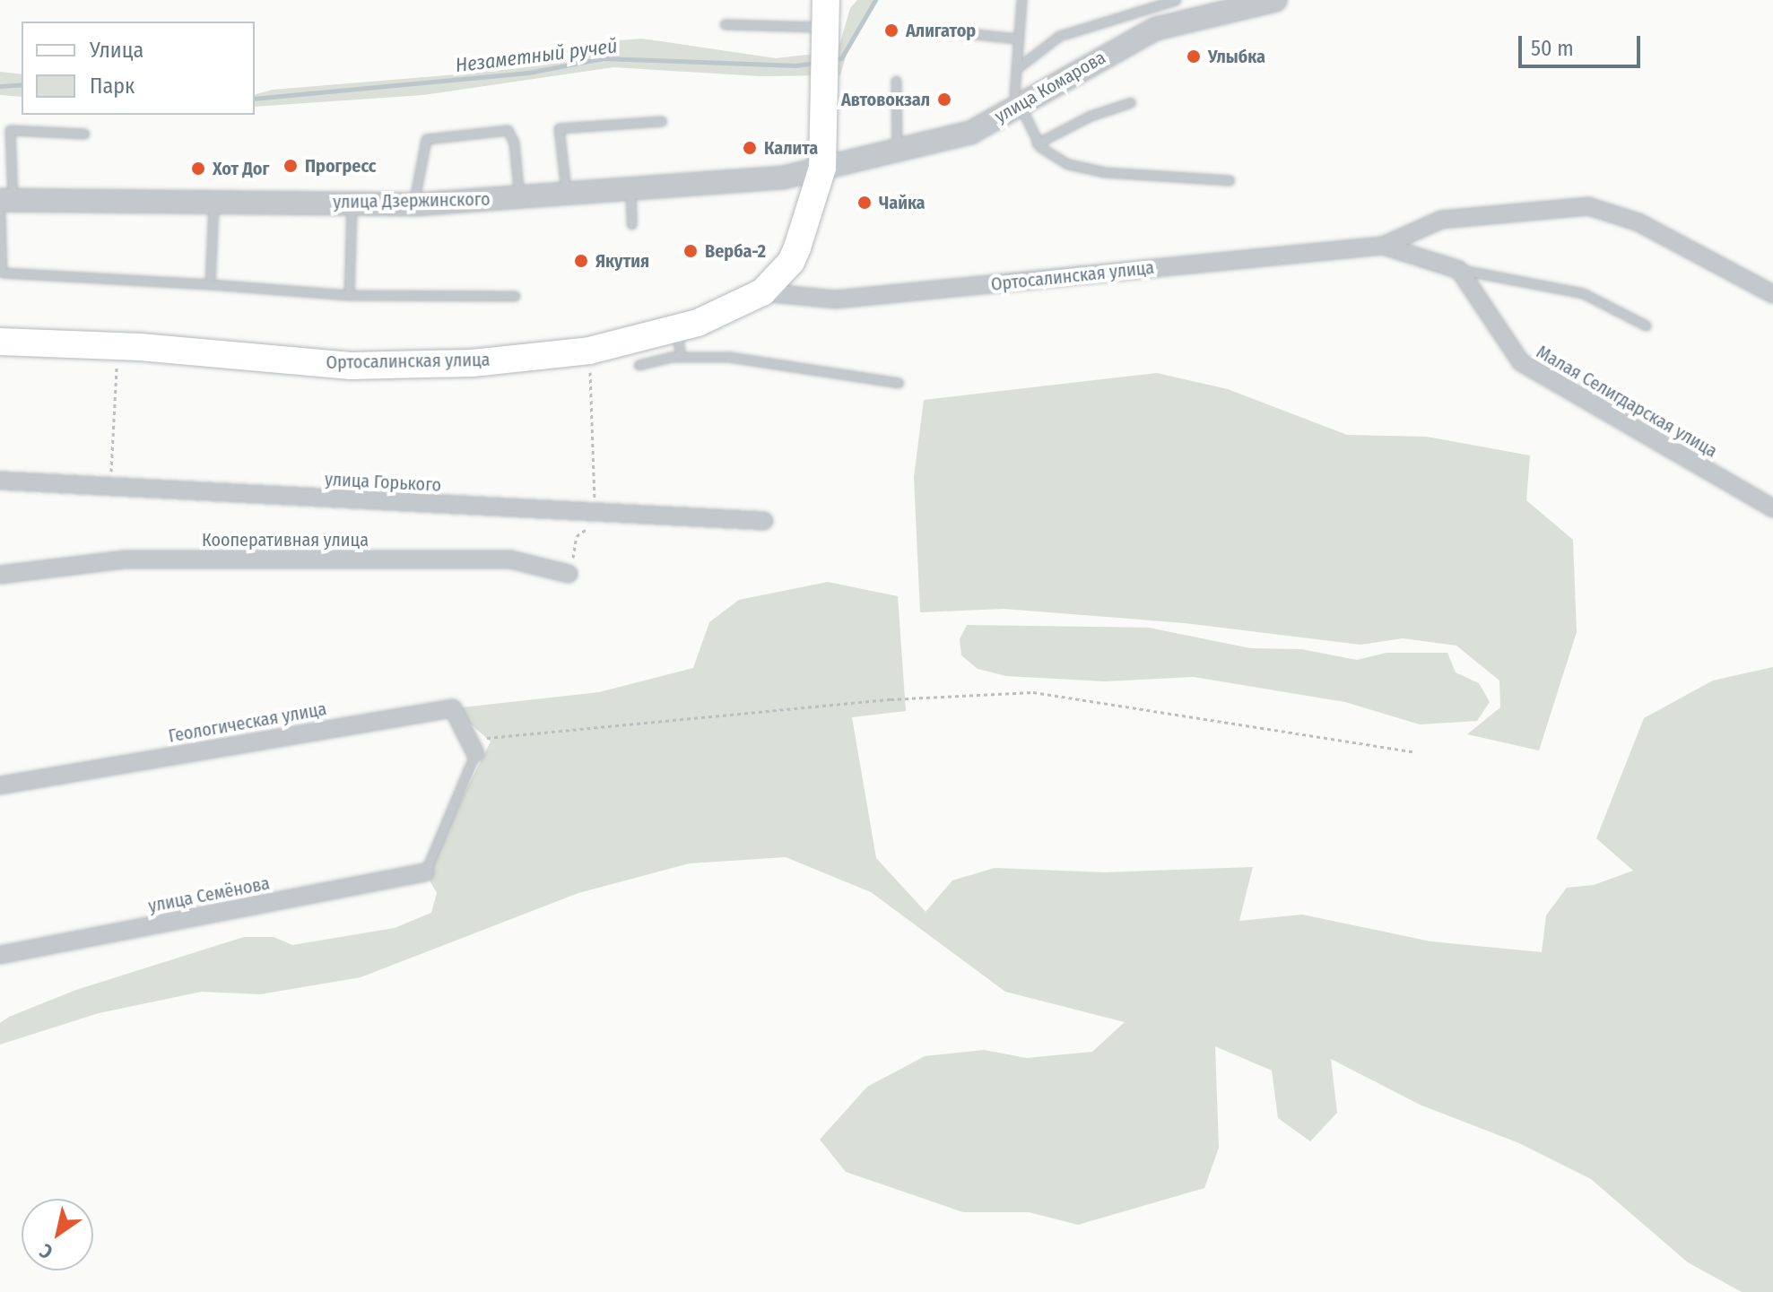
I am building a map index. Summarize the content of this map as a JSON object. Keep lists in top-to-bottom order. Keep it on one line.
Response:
{"streets":{"main road":["Ортосалинская улица"],"street":["улица Комарова","улица Дзержинского","Малая Селигдарская улица","улица Горького","Кооперативная улица","Геологическая улица","улица Семёнова"]},"crossings":[["улица Комарова","улица Дзержинского"],["улица Комарова","Ортосалинская улица"],["улица Дзержинского","Ортосалинская улица"],["Ортосалинская улица","Малая Селигдарская улица"]],"water":["Незаметный ручей"],"places":["Алигатор","Улыбка","Автовокзал","Калита","Прогресс","Хот Дог","Чайка","Верба-2","Якутия"],"legend":["Улица","Парк"],"scale_bar":"50 m","north":"bottom left"}
